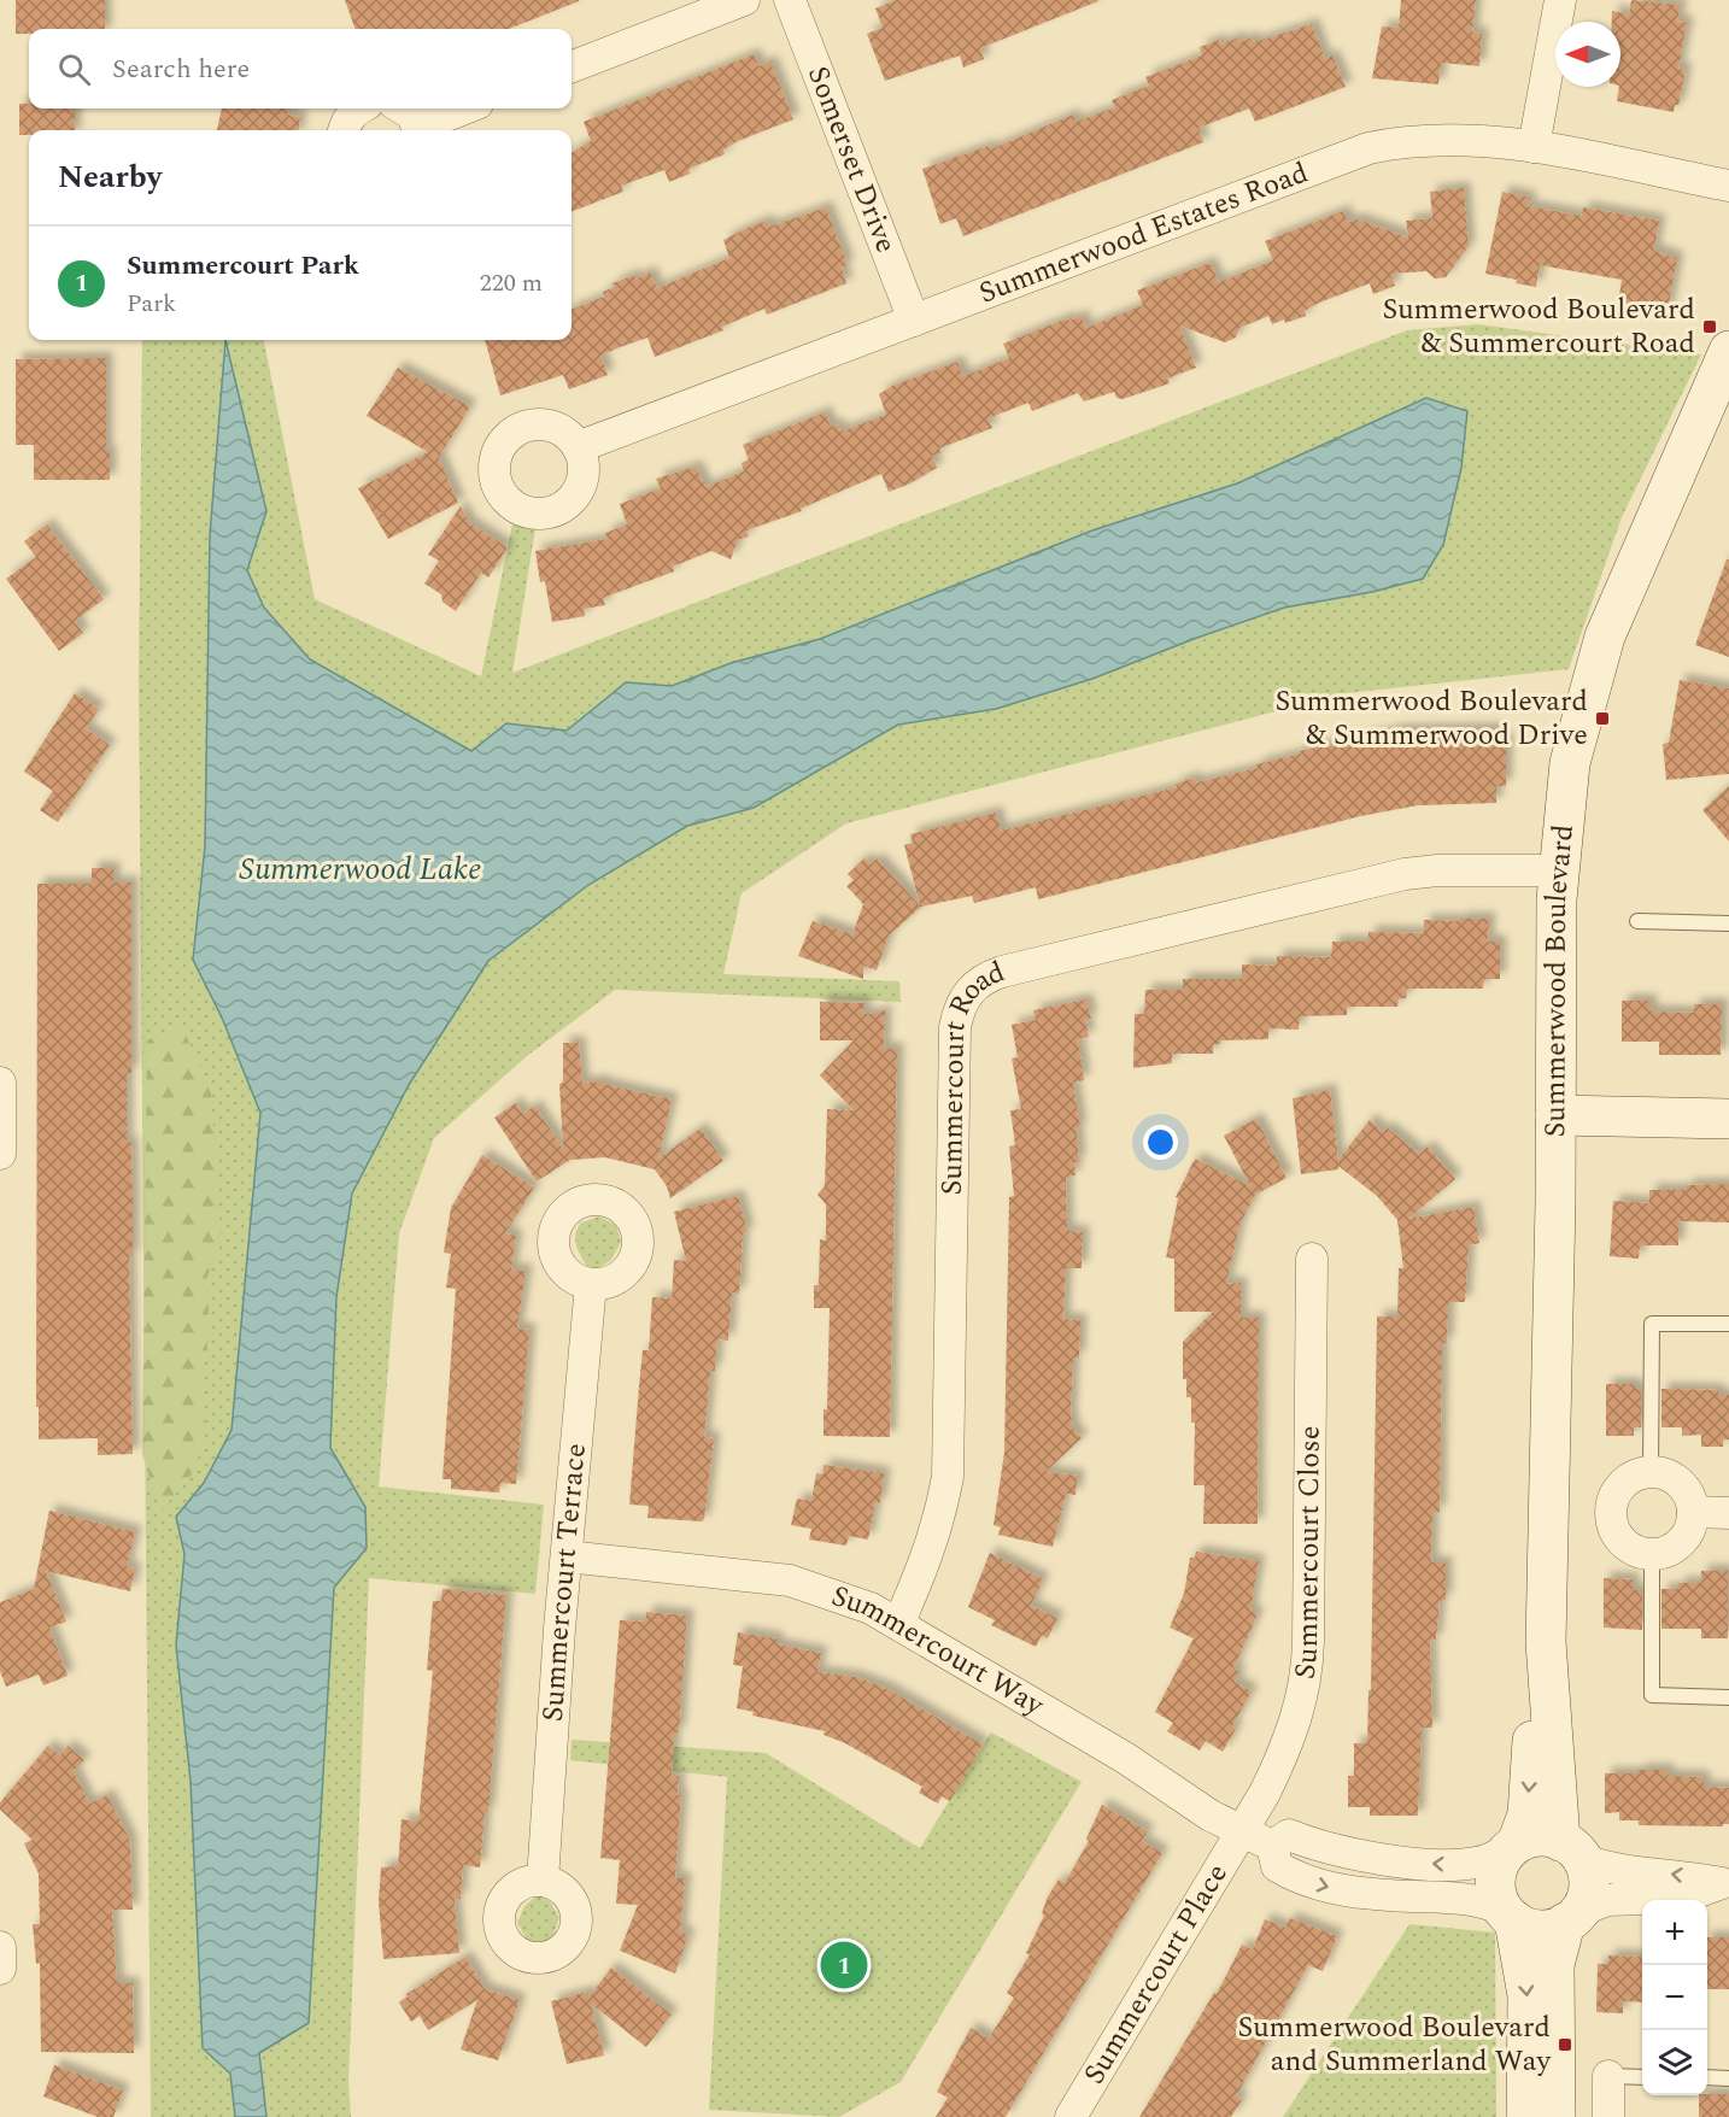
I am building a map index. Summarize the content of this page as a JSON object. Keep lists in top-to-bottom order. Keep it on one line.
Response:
{"streets":{"street":["Somerset Drive","Summerwood Estates Road","Summerwood Boulevard","Summercourt Road","Summercourt Close","Summercourt Terrace","Summercourt Way","Summercourt Place"]},"crossings":[["Somerset Drive","Summerwood Estates Road"],["Summerwood Boulevard","Summercourt Road"],["Summerwood Boulevard","Summercourt Way"],["Summercourt Road","Summercourt Way"],["Summercourt Close","Summercourt Way"],["Summercourt Close","Summercourt Place"],["Summercourt Terrace","Summercourt Way"],["Summercourt Way","Summercourt Place"]],"water":["Summerwood Lake"],"places":{"transit":["Summerwood Boulevard & Summercourt Road","Summerwood Boulevard & Summerwood Drive","Summerwood Boulevard and Summerland Way"]},"north":"left","page":{"search":"Search here","heading":"Nearby","list":[{"mark":"1","name":"Summercourt Park","note":"Park","value":"220 m"}],"map_buttons":["+","−"],"pins":"1"}}
